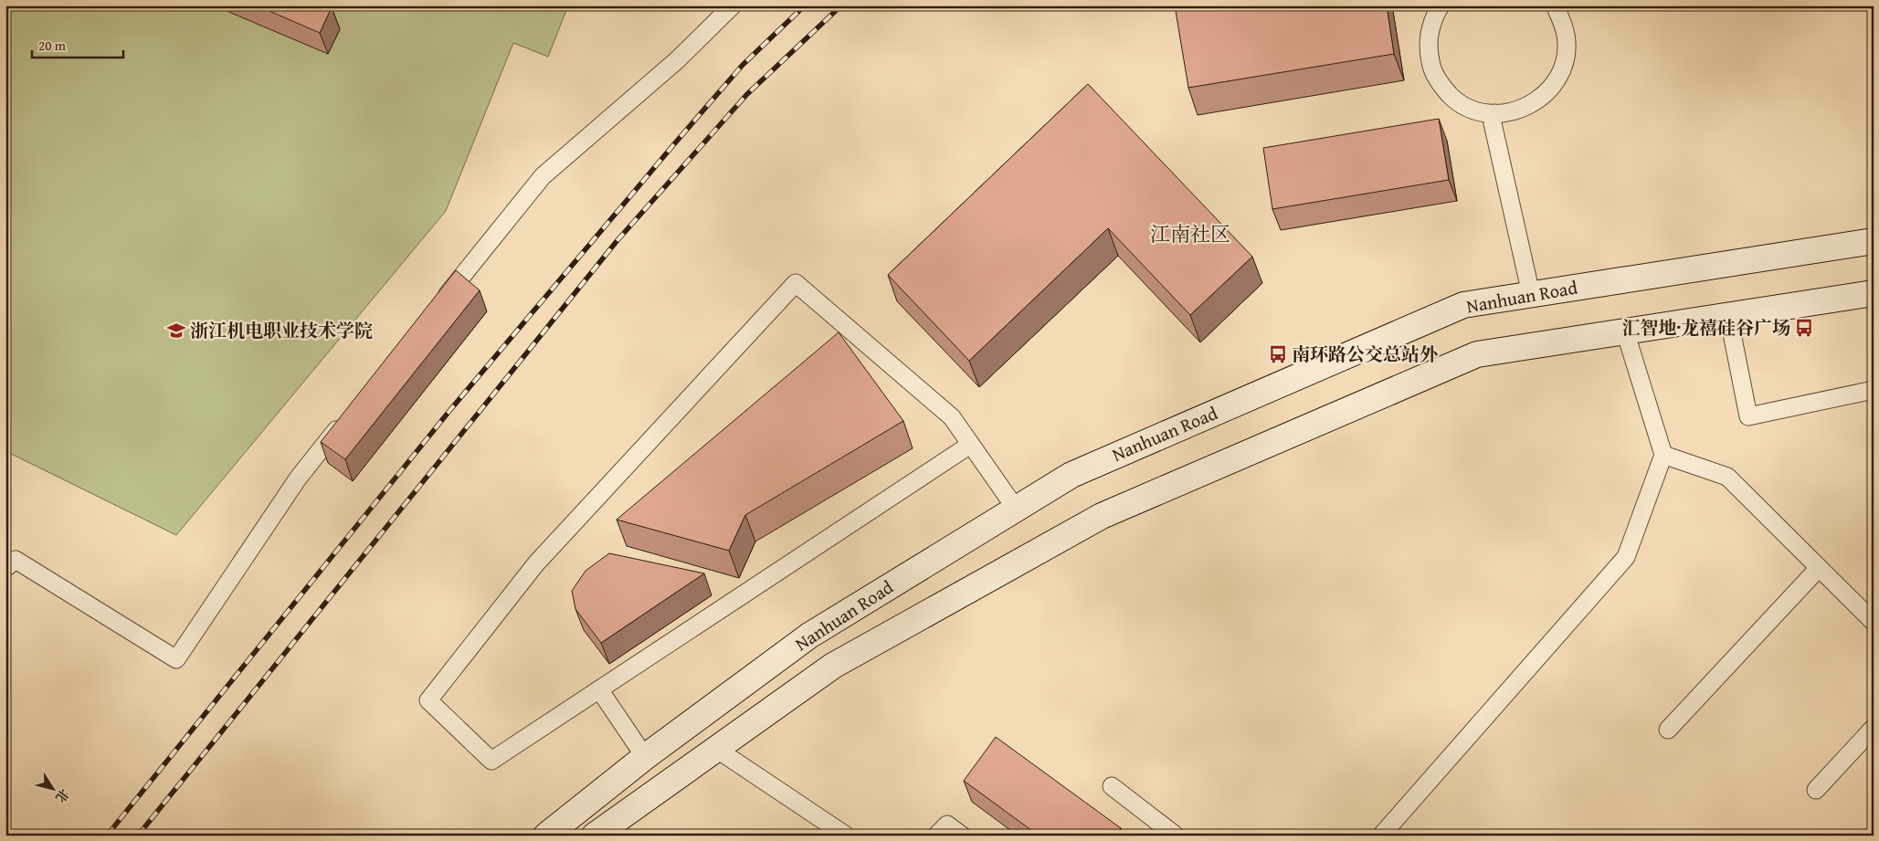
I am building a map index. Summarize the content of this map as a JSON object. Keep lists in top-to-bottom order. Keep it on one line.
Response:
{"streets":{"main road":["Nanhuan Road"]},"districts":["江南社区"],"places":{"bus stop":["汇智地·龙禧硅谷广场","南环路公交总站外"],"school or university":["浙江机电职业技术学院"]},"scale_bar":"20 m","north":"bottom right"}
